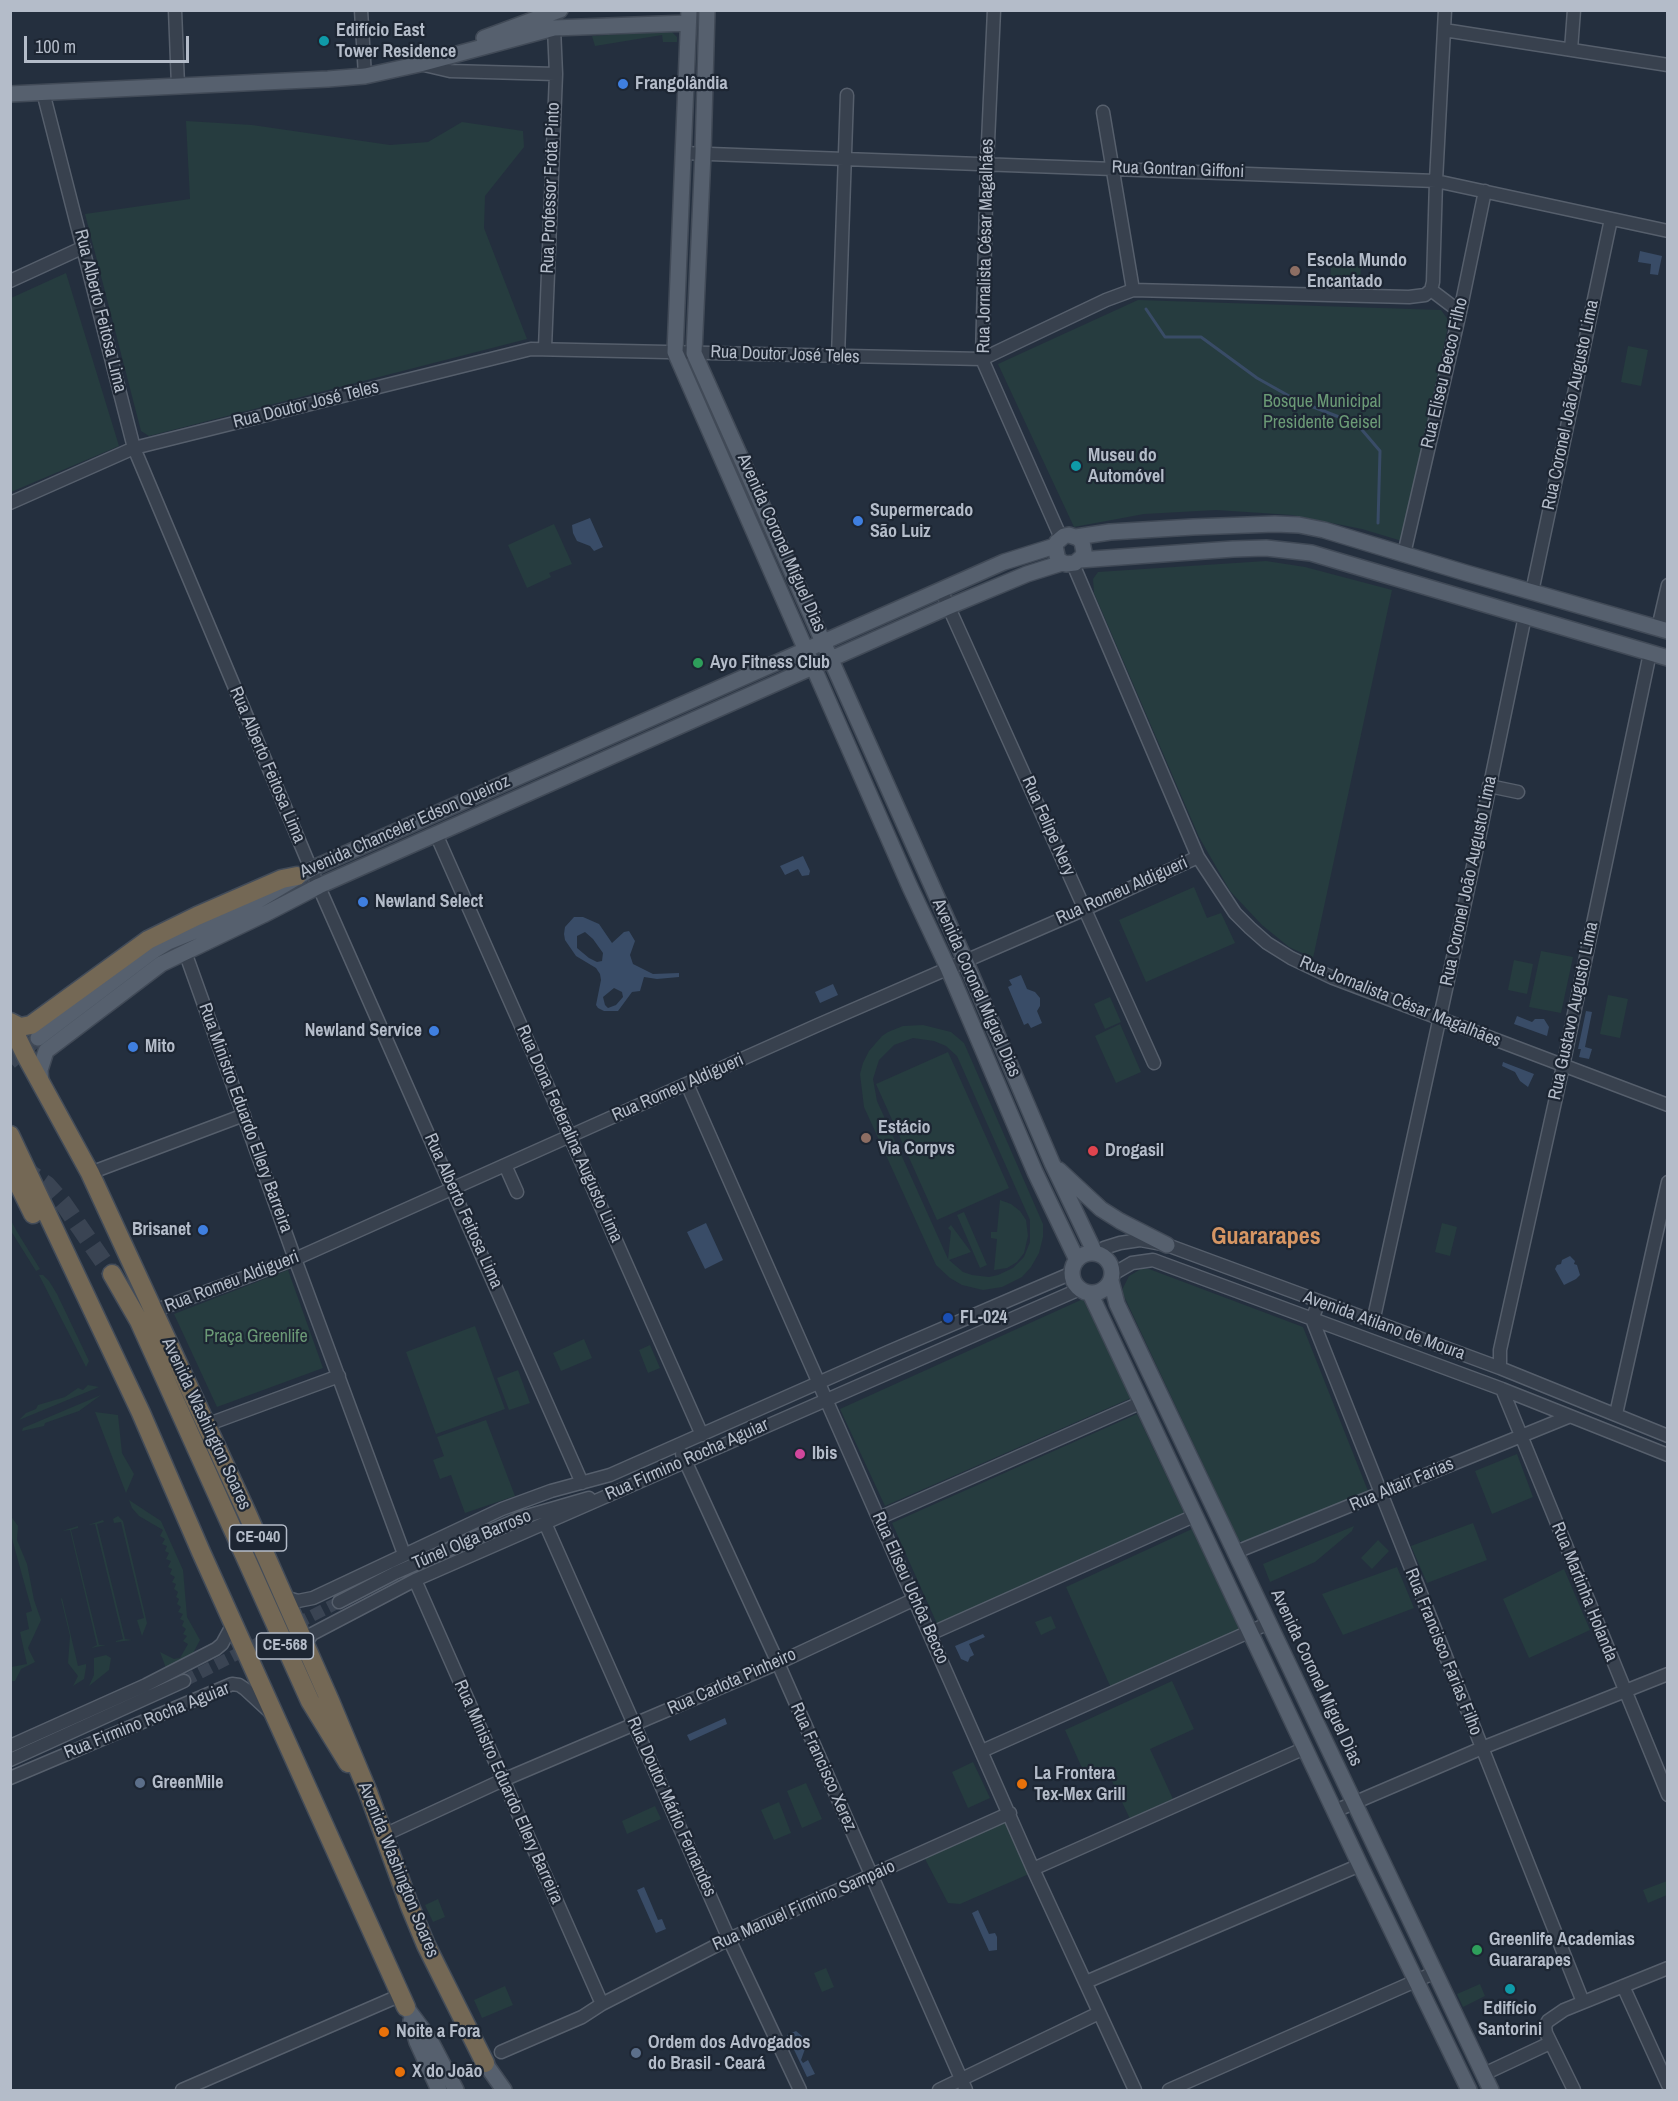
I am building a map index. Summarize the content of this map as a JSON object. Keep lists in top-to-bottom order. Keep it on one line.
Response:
{"streets":{"highway":["Avenida Washington Soares","CE-040","CE-568"],"main road":["Avenida Coronel Miguel Dias","Avenida Chanceler Edson Queiroz"],"street":["Rua Gontran Giffoni","Rua Professor Frota Pinto","Rua Jornalista César Magalhães","Rua Alberto Feitosa Lima","Rua Doutor José Teles","Rua Eliseu Becco Filho","Rua Coronel João Augusto Lima","Rua Felipe Nery","Rua Romeu Aldigueri","Rua Gustavo Augusto Lima","Rua Ministro Eduardo Ellery Barreira","Rua Dona Federalina Augusto Lima","Avenida Atilano de Moura","Rua Firmino Rocha Aguiar","Rua Altair Farias","Túnel Olga Barroso","Rua Eliseu Uchôa Becco","Rua Martinha Holanda","Rua Francisco Farias Filho","Rua Carlota Pinheiro","Rua Francisco Xerez","Rua Doutor Márlio Fernandes","Rua Manuel Firmino Sampaio"]},"crossings":[["Rua Gontran Giffoni","Rua Jornalista César Magalhães"],["Rua Gontran Giffoni","Rua Eliseu Becco Filho"],["Rua Gontran Giffoni","Rua Coronel João Augusto Lima"],["Rua Gontran Giffoni","Avenida Coronel Miguel Dias"],["Rua Professor Frota Pinto","Rua Doutor José Teles"],["Rua Jornalista César Magalhães","Rua Doutor José Teles"],["Rua Jornalista César Magalhães","Rua Coronel João Augusto Lima"],["Rua Jornalista César Magalhães","Avenida Chanceler Edson Queiroz"],["Rua Jornalista César Magalhães","Rua Romeu Aldigueri"],["Rua Jornalista César Magalhães","Rua Gustavo Augusto Lima"],["Rua Alberto Feitosa Lima","Rua Doutor José Teles"],["Rua Alberto Feitosa Lima","Avenida Chanceler Edson Queiroz"],["Rua Alberto Feitosa Lima","Rua Romeu Aldigueri"],["Rua Alberto Feitosa Lima","Rua Firmino Rocha Aguiar"],["Rua Doutor José Teles","Avenida Coronel Miguel Dias"],["Rua Eliseu Becco Filho","Avenida Chanceler Edson Queiroz"],["Rua Coronel João Augusto Lima","Avenida Chanceler Edson Queiroz"],["Rua Coronel João Augusto Lima","Avenida Atilano de Moura"],["Avenida Coronel Miguel Dias","Avenida Chanceler Edson Queiroz"],["Avenida Coronel Miguel Dias","Rua Romeu Aldigueri"],["Avenida Coronel Miguel Dias","Avenida Atilano de Moura"],["Avenida Coronel Miguel Dias","Rua Firmino Rocha Aguiar"],["Avenida Coronel Miguel Dias","Rua Altair Farias"],["Rua Felipe Nery","Avenida Chanceler Edson Queiroz"],["Rua Felipe Nery","Rua Romeu Aldigueri"],["Avenida Chanceler Edson Queiroz","Rua Gustavo Augusto Lima"],["Avenida Chanceler Edson Queiroz","Rua Ministro Eduardo Ellery Barreira"],["Avenida Chanceler Edson Queiroz","Rua Dona Federalina Augusto Lima"],["Avenida Chanceler Edson Queiroz","Avenida Washington Soares"],["Rua Romeu Aldigueri","Rua Ministro Eduardo Ellery Barreira"],["Rua Romeu Aldigueri","Rua Dona Federalina Augusto Lima"],["Rua Romeu Aldigueri","Avenida Washington Soares"],["Rua Romeu Aldigueri","Rua Eliseu Uchôa Becco"],["Rua Gustavo Augusto Lima","Avenida Atilano de Moura"],["Rua Ministro Eduardo Ellery Barreira","Rua Firmino Rocha Aguiar"],["Rua Ministro Eduardo Ellery Barreira","Rua Carlota Pinheiro"],["Rua Ministro Eduardo Ellery Barreira","Rua Manuel Firmino Sampaio"],["Rua Dona Federalina Augusto Lima","Rua Firmino Rocha Aguiar"],["Avenida Atilano de Moura","Rua Firmino Rocha Aguiar"],["Avenida Atilano de Moura","Rua Altair Farias"],["Avenida Atilano de Moura","Rua Martinha Holanda"],["Avenida Atilano de Moura","Rua Francisco Farias Filho"],["Avenida Washington Soares","Rua Firmino Rocha Aguiar"],["Avenida Washington Soares","CE-568"],["Avenida Washington Soares","Rua Carlota Pinheiro"],["Rua Firmino Rocha Aguiar","CE-040"],["Rua Firmino Rocha Aguiar","Túnel Olga Barroso"],["Rua Firmino Rocha Aguiar","Rua Eliseu Uchôa Becco"],["Rua Firmino Rocha Aguiar","Rua Francisco Xerez"],["Rua Firmino Rocha Aguiar","Rua Doutor Márlio Fernandes"],["Rua Altair Farias","Rua Martinha Holanda"],["Rua Altair Farias","Rua Francisco Farias Filho"],["Rua Eliseu Uchôa Becco","Rua Carlota Pinheiro"],["Rua Eliseu Uchôa Becco","Rua Manuel Firmino Sampaio"],["Rua Carlota Pinheiro","Rua Francisco Xerez"],["Rua Carlota Pinheiro","Rua Doutor Márlio Fernandes"],["Rua Francisco Xerez","Rua Manuel Firmino Sampaio"],["Rua Doutor Márlio Fernandes","Rua Manuel Firmino Sampaio"]],"districts":["Guararapes"],"parks":["Bosque Municipal Presidente Geisel","Praça Greenlife"],"places":["Edifício East Tower Residence","Frangolândia","Escola Mundo Encantado","Museu do Automóvel","Supermercado São Luiz","Ayo Fitness Club","Newland Select","Newland Service","Mito","Estácio Via Corpvs","Drogasil","Brisanet","FL-024","Ibis","GreenMile","La Frontera Tex-Mex Grill","Greenlife Academias Guararapes","Edifício Santorini","Noite a Fora","Ordem dos Advogados do Brasil - Ceará","X do João"],"scale_bar":"100 m"}
